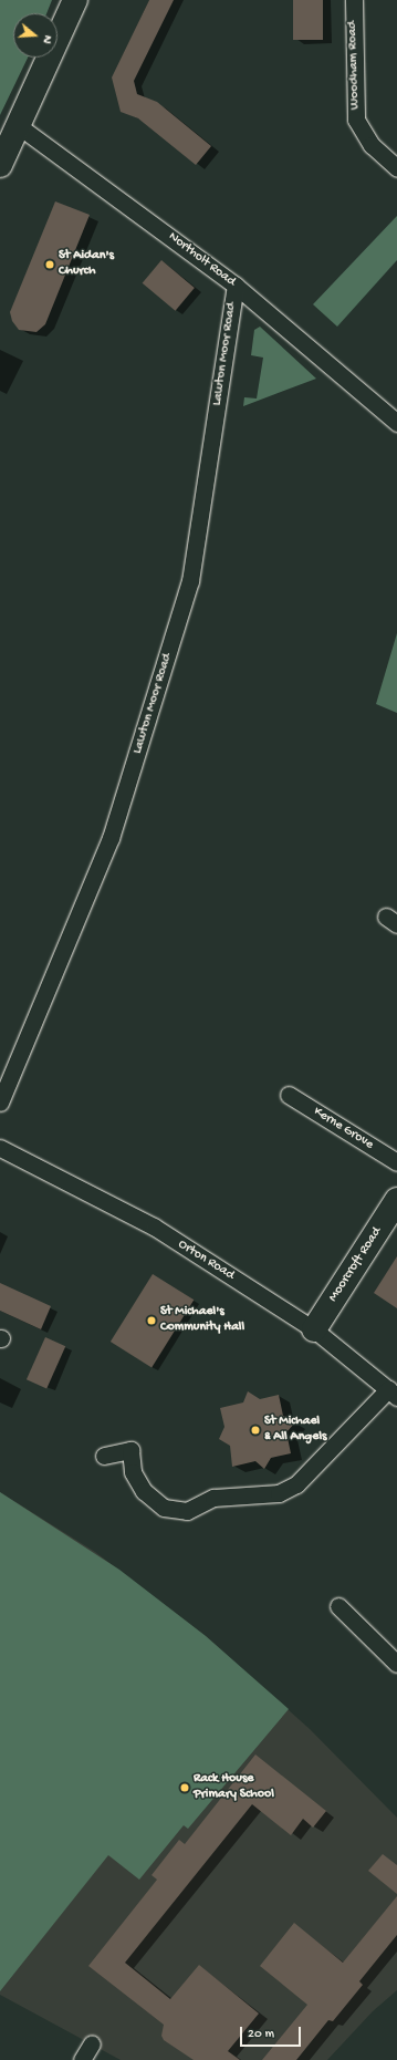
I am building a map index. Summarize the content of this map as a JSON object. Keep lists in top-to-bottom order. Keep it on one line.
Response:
{"streets":{"main road":["Moorcroft Road"],"street":["Woodham Road","Northolt Road","Lawton Moor Road","Kerne Grove","Orton Road"]},"crossings":[["Northolt Road","Lawton Moor Road"],["Orton Road","Moorcroft Road"]],"places":["St Aidan's Church","St Michael's Community Hall","St Michael & All Angels","Rack House Primary School"],"scale_bar":"20 m","north":"right"}
